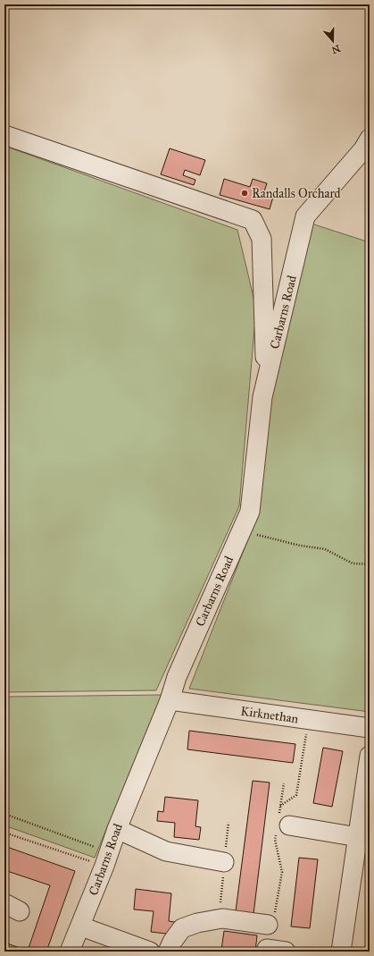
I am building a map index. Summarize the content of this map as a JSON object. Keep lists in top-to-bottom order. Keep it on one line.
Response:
{"streets":{"street":["Carbarns Road","Kirknethan"]},"crossings":[["Carbarns Road","Kirknethan"]],"places":["Randalls Orchard"],"north":"bottom"}
